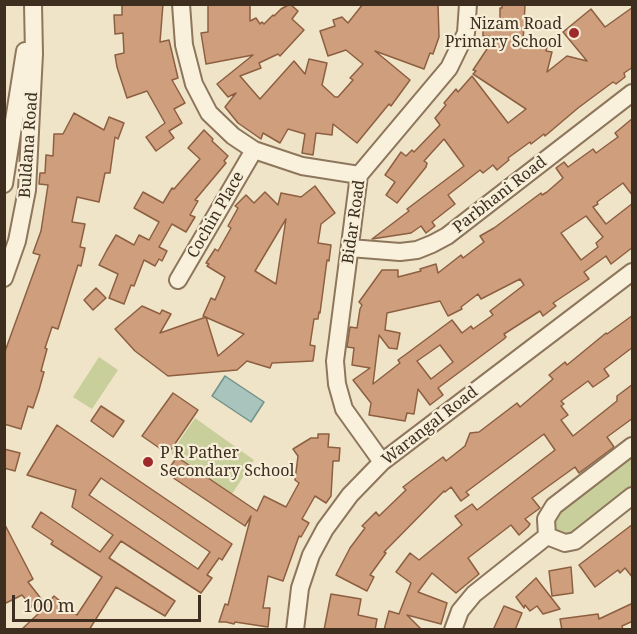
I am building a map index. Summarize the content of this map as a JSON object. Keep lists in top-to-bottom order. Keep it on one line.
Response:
{"streets":{"street":["Buldana Road","Parbhani Road","Cochin Place","Bidar Road","Warangal Road"]},"crossings":[["Parbhani Road","Bidar Road"],["Bidar Road","Warangal Road"]],"places":["Nizam Road Primary School","P R Pather Secondary School"],"scale_bar":"100 m"}
